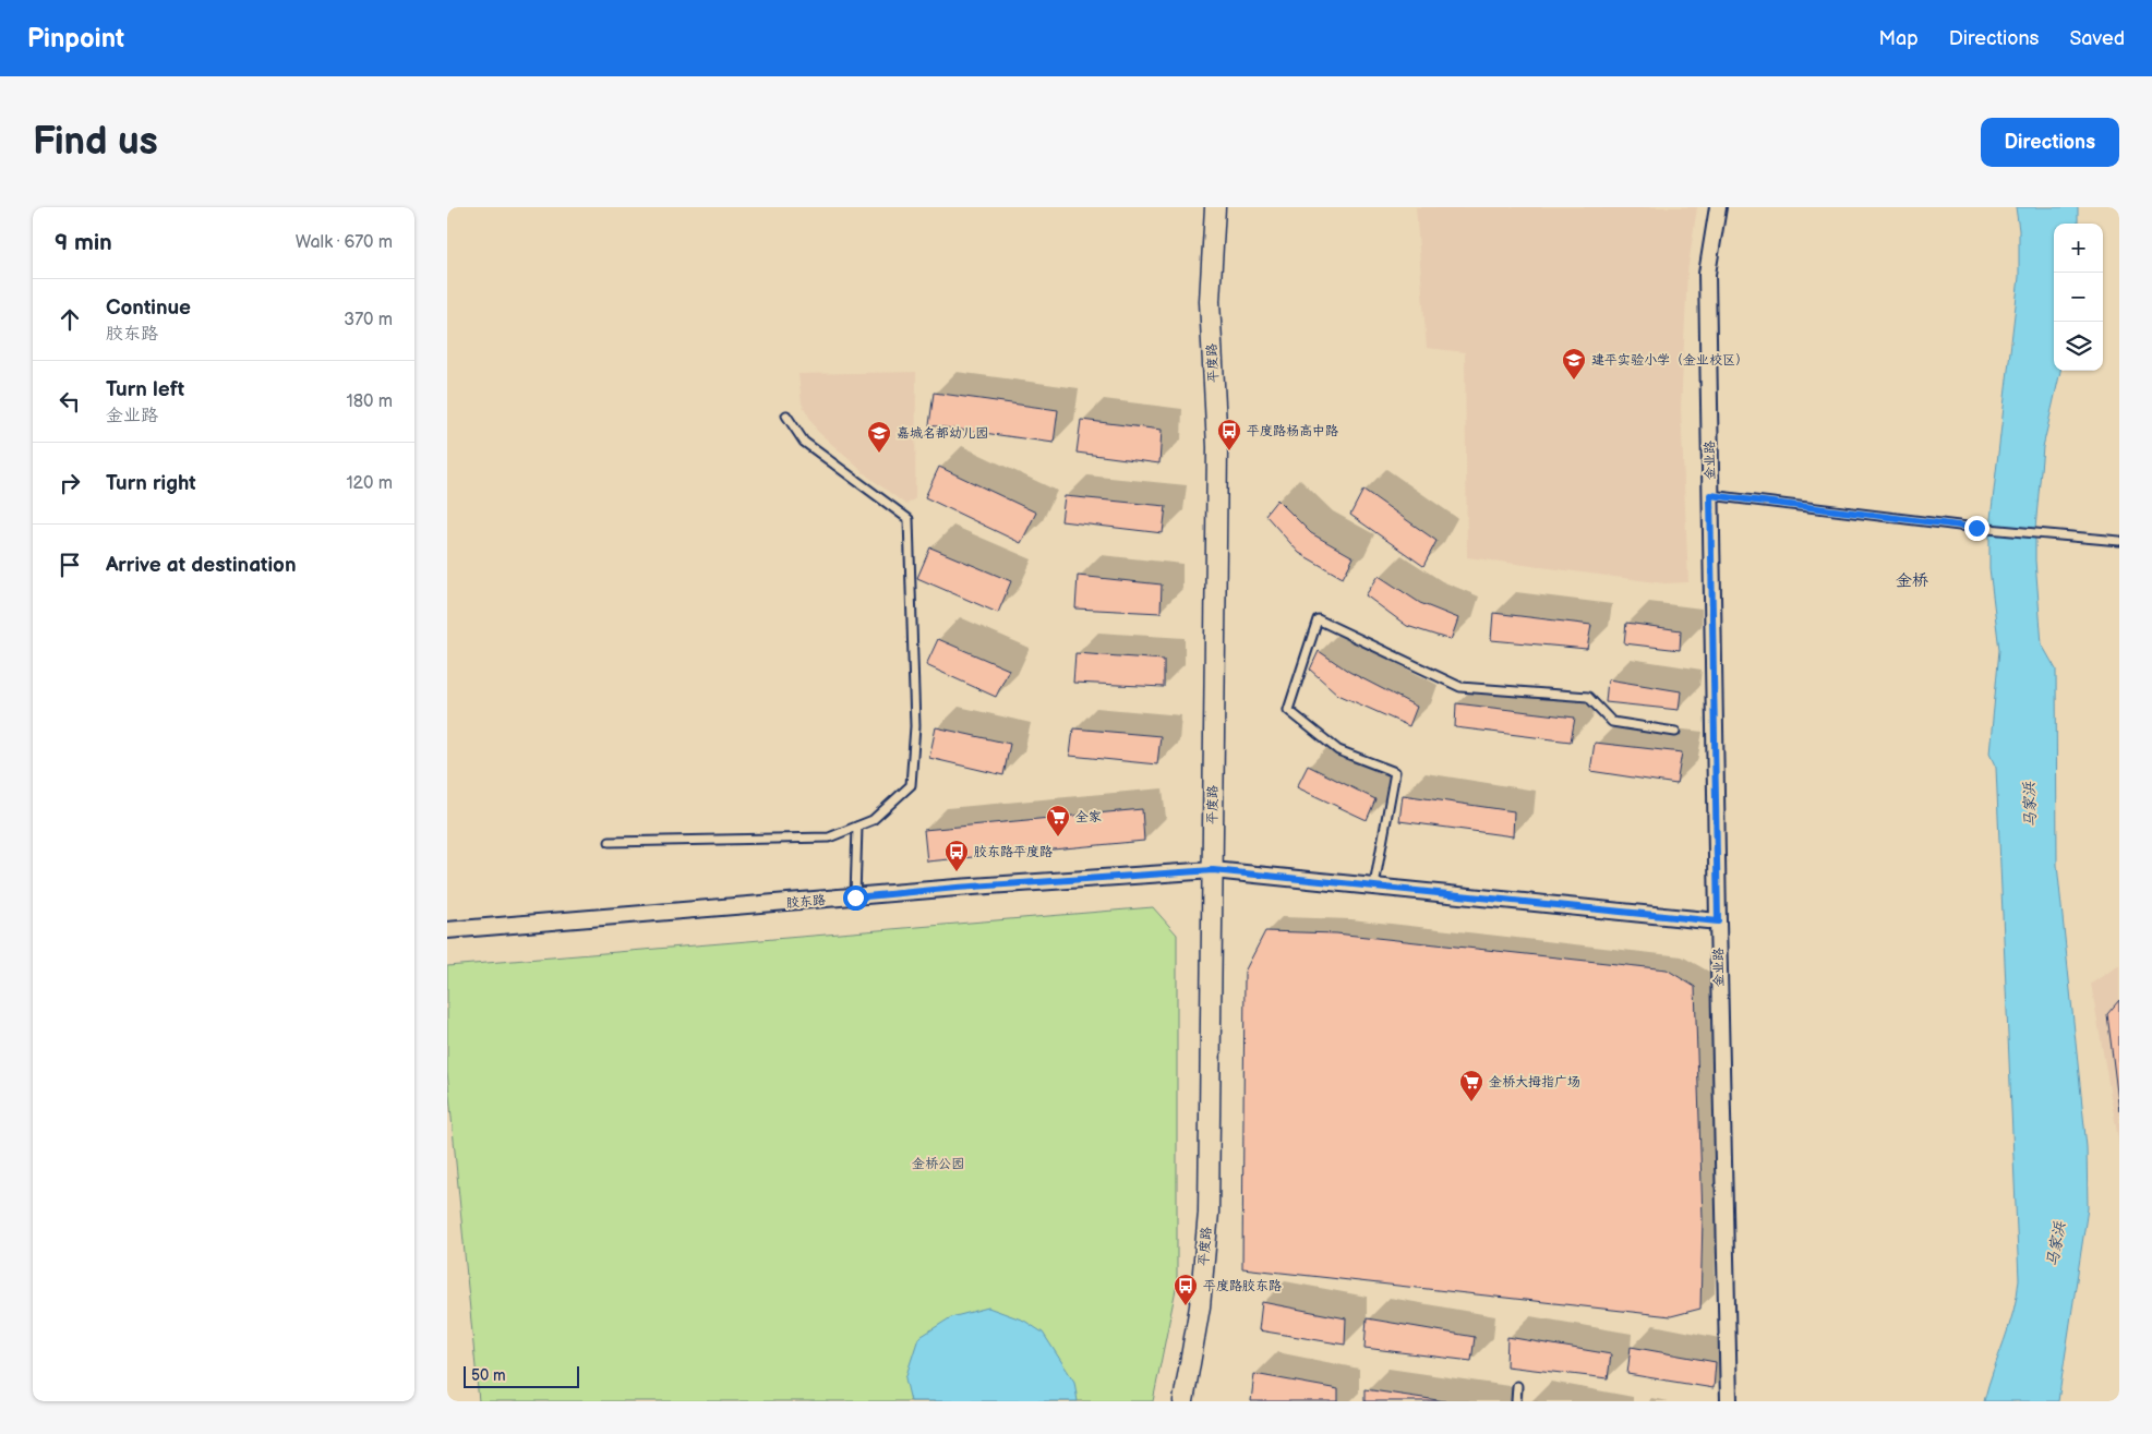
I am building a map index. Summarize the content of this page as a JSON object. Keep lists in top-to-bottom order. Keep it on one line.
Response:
{"streets":{"street":["平度路","金业路","胶东路"]},"crossings":[["平度路","胶东路"],["金业路","胶东路"]],"districts":["金桥"],"water":["马家浜"],"parks":["金桥公园"],"places":{"school or university":["建平实验小学（金业校区）","嘉城名都幼儿园"],"bus stop":["平度路杨高中路","胶东路平度路","平度路胶东路"],"supermarket":["全家","金桥大拇指广场"]},"scale_bar":"50 m","page":{"header":"Pinpoint","nav":["Map","Directions","Saved"],"buttons":"Directions","title":"Find us","heading":["9 min","Walk · 670 m"],"map_buttons":["+","−"],"list":[["Continue","胶东路","370 m"],["Turn left","金业路","180 m"],["Turn right","120 m"],"Arrive at destination"],"scale":"50 m"}}
